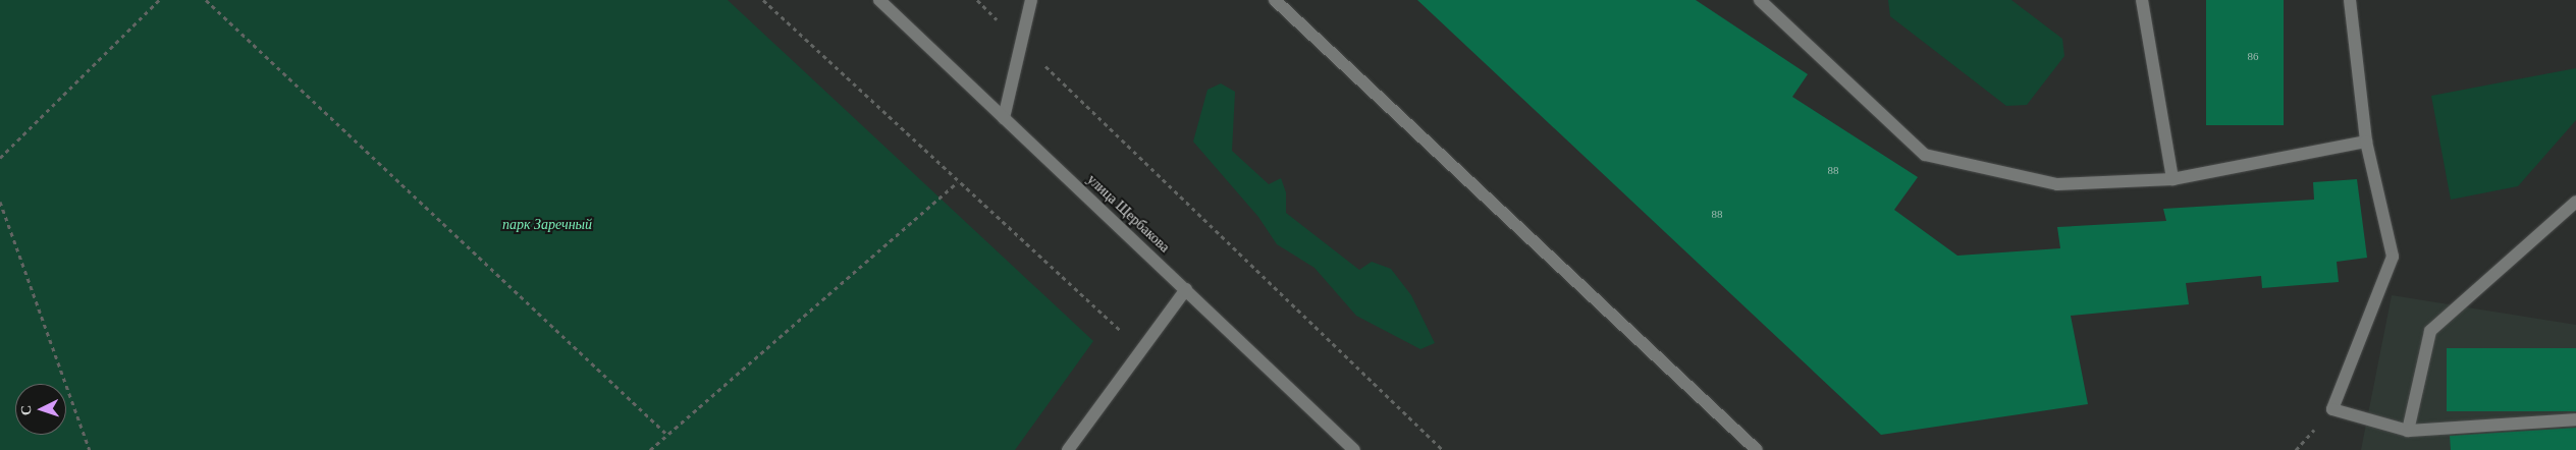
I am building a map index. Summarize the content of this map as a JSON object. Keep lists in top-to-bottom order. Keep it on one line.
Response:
{"streets":{"main road":["улица Щербакова"]},"parks":["парк Заречный"],"house_numbers":["86","88","88"],"north":"left"}
